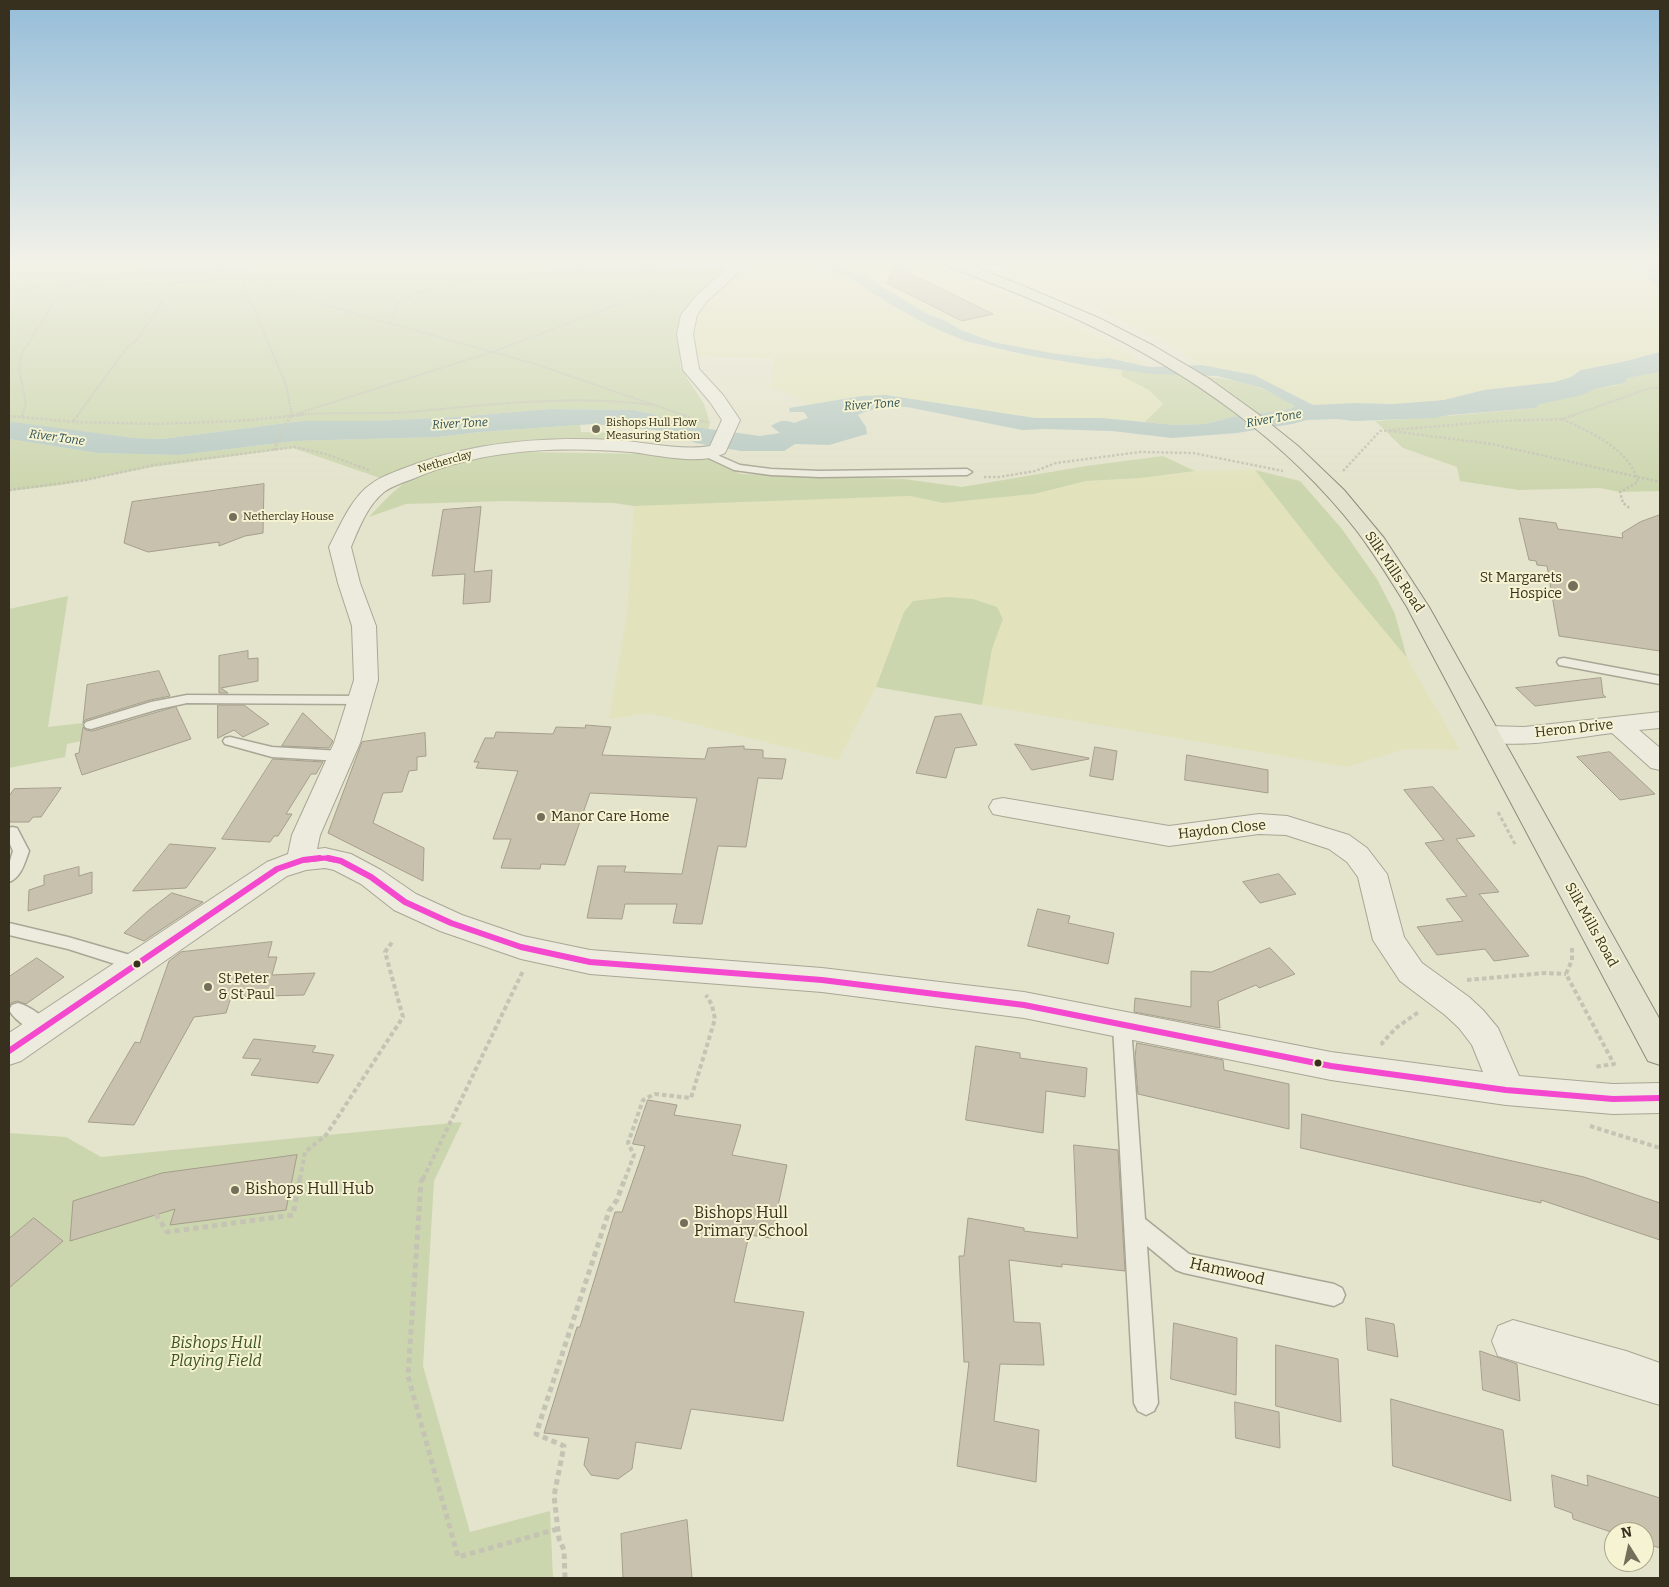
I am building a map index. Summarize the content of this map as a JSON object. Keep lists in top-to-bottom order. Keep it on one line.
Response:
{"streets":{"main road":["Silk Mills Road"],"street":["Netherclay","Heron Drive","Haydon Close"],"lane":["Hamwood"]},"crossings":[["Silk Mills Road","Heron Drive"]],"water":["River Tone"],"parks":["Bishops Hull Playing Field"],"places":["Bishops Hull Flow Measuring Station","Netherclay House","St Margarets Hospice","Manor Care Home","St Peter & St Paul","Bishops Hull Hub","Bishops Hull Primary School"],"north":"top"}
